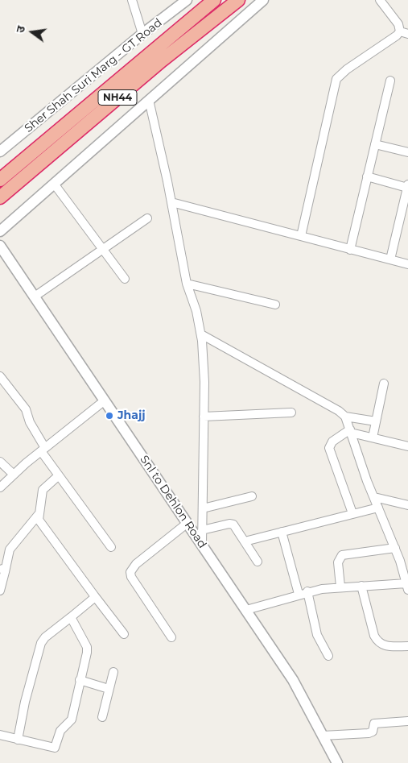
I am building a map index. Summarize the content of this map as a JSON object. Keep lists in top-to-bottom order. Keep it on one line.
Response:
{"streets":{"highway":["Sher Shah Suri Marg - GT Road","NH44"],"street":["Snl to Dehlon Road"]},"places":["Jhajj"],"north":"left"}
